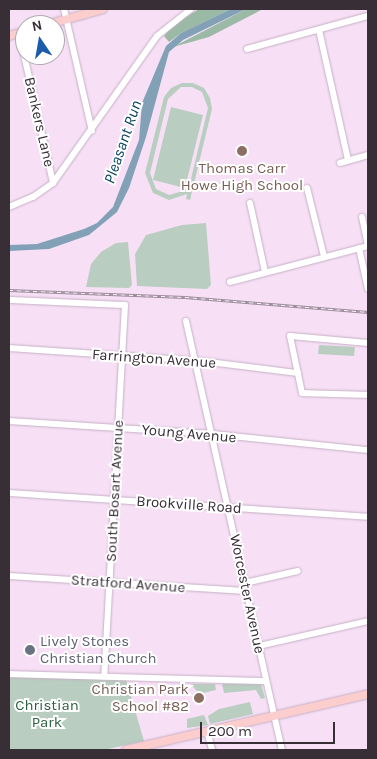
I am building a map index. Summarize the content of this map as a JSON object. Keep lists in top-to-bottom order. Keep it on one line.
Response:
{"streets":{"street":["Bankers Lane","Farrington Avenue","Young Avenue","South Bosart Avenue","Brookville Road","Stratford Avenue","Worcester Avenue"]},"crossings":[["Farrington Avenue","South Bosart Avenue"],["Farrington Avenue","Worcester Avenue"],["Young Avenue","South Bosart Avenue"],["Young Avenue","Worcester Avenue"],["South Bosart Avenue","Brookville Road"],["South Bosart Avenue","Stratford Avenue"],["Brookville Road","Worcester Avenue"],["Stratford Avenue","Worcester Avenue"]],"water":["Pleasant Run"],"parks":["Christian Park"],"places":["Thomas Carr Howe High School","Lively Stones Christian Church","Christian Park School #82"],"scale_bar":"200 m","north":"top"}
